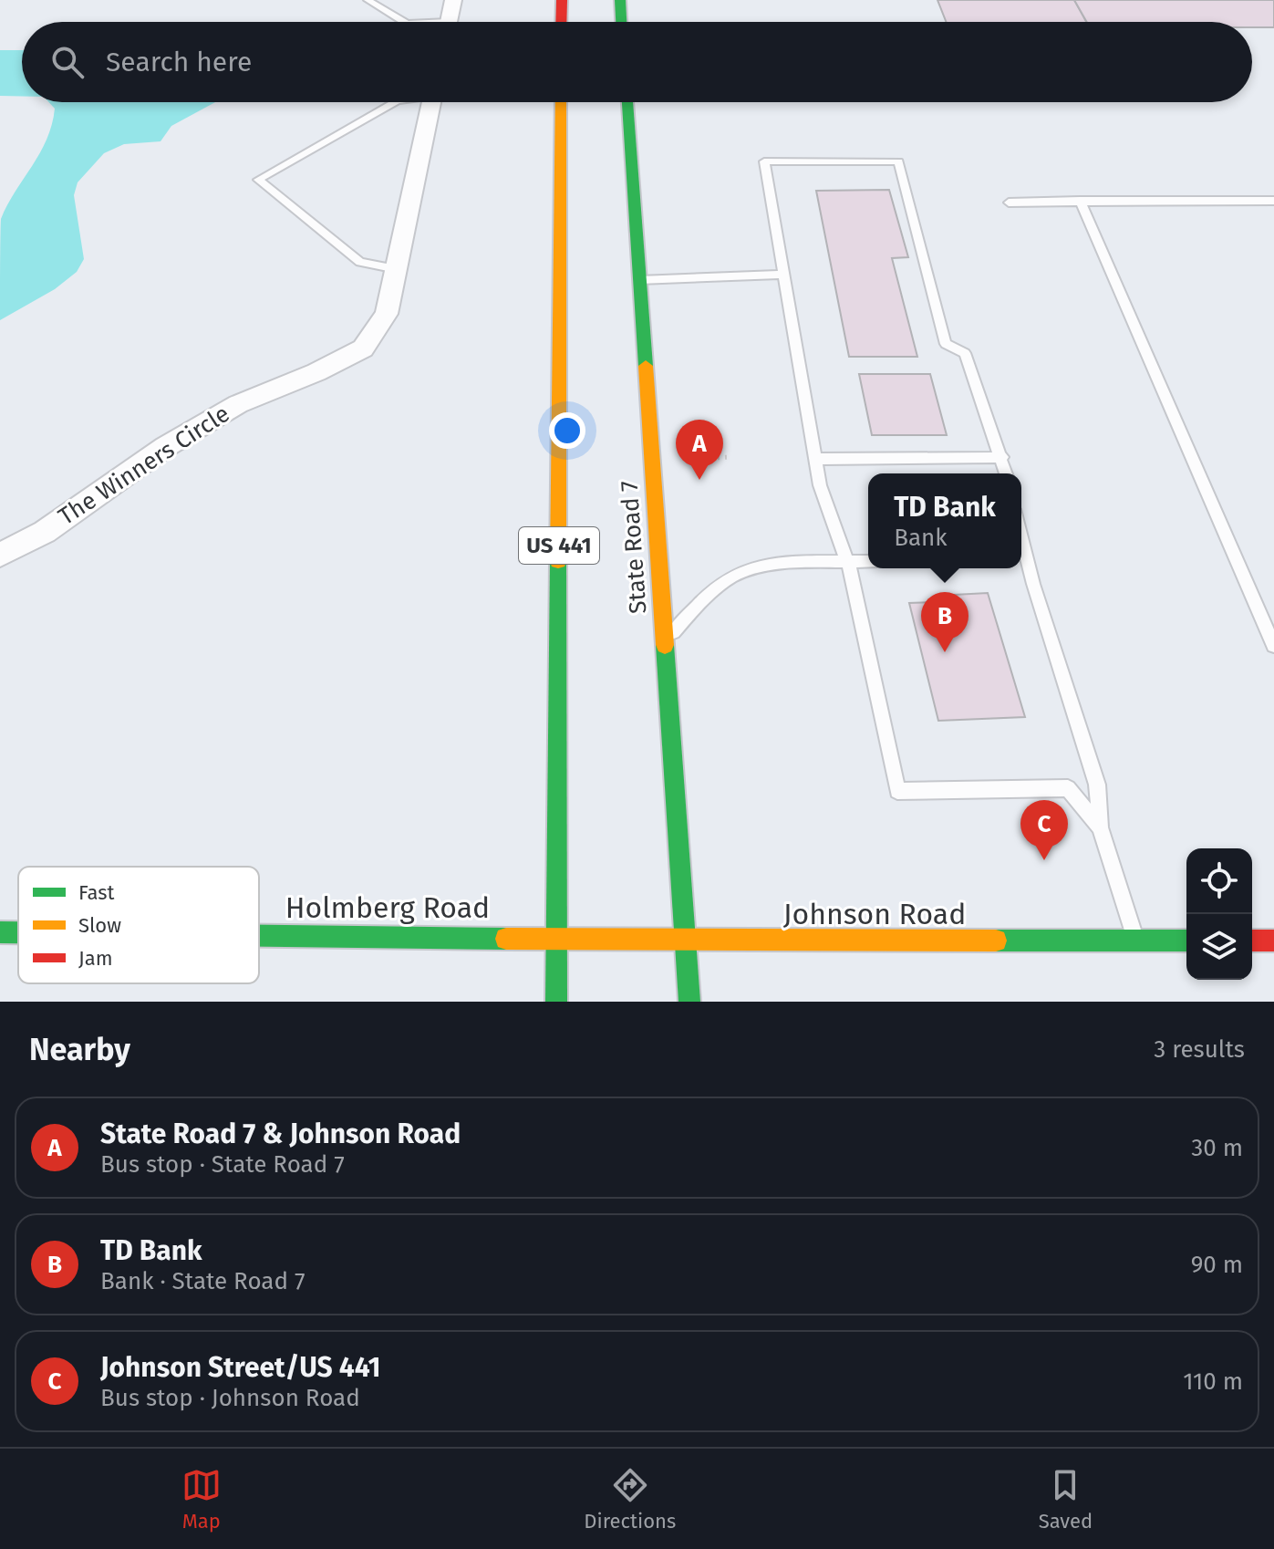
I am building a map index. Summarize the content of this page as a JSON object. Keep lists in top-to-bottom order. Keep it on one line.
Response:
{"streets":{"main road":["US 441","State Road 7","Holmberg Road","Johnson Road"],"street":["The Winners Circle"]},"crossings":[["US 441","Holmberg Road"],["US 441","Johnson Road"],["State Road 7","Johnson Road"],["Holmberg Road","Johnson Road"]],"legend":["Fast","Slow","Jam"],"page":{"search":"Search here","pins":["A","B","C"],"popup":["TD Bank","Bank"],"heading":["Nearby","3 results"],"list":[{"mark":"A","name":"State Road 7 & Johnson Road","note":"Bus stop · State Road 7","value":"30 m"},{"mark":"B","name":"TD Bank","note":"Bank · State Road 7","value":"90 m"},{"mark":"C","name":"Johnson Street/US 441","note":"Bus stop · Johnson Road","value":"110 m"}],"nav":["Map","Directions","Saved"]}}
